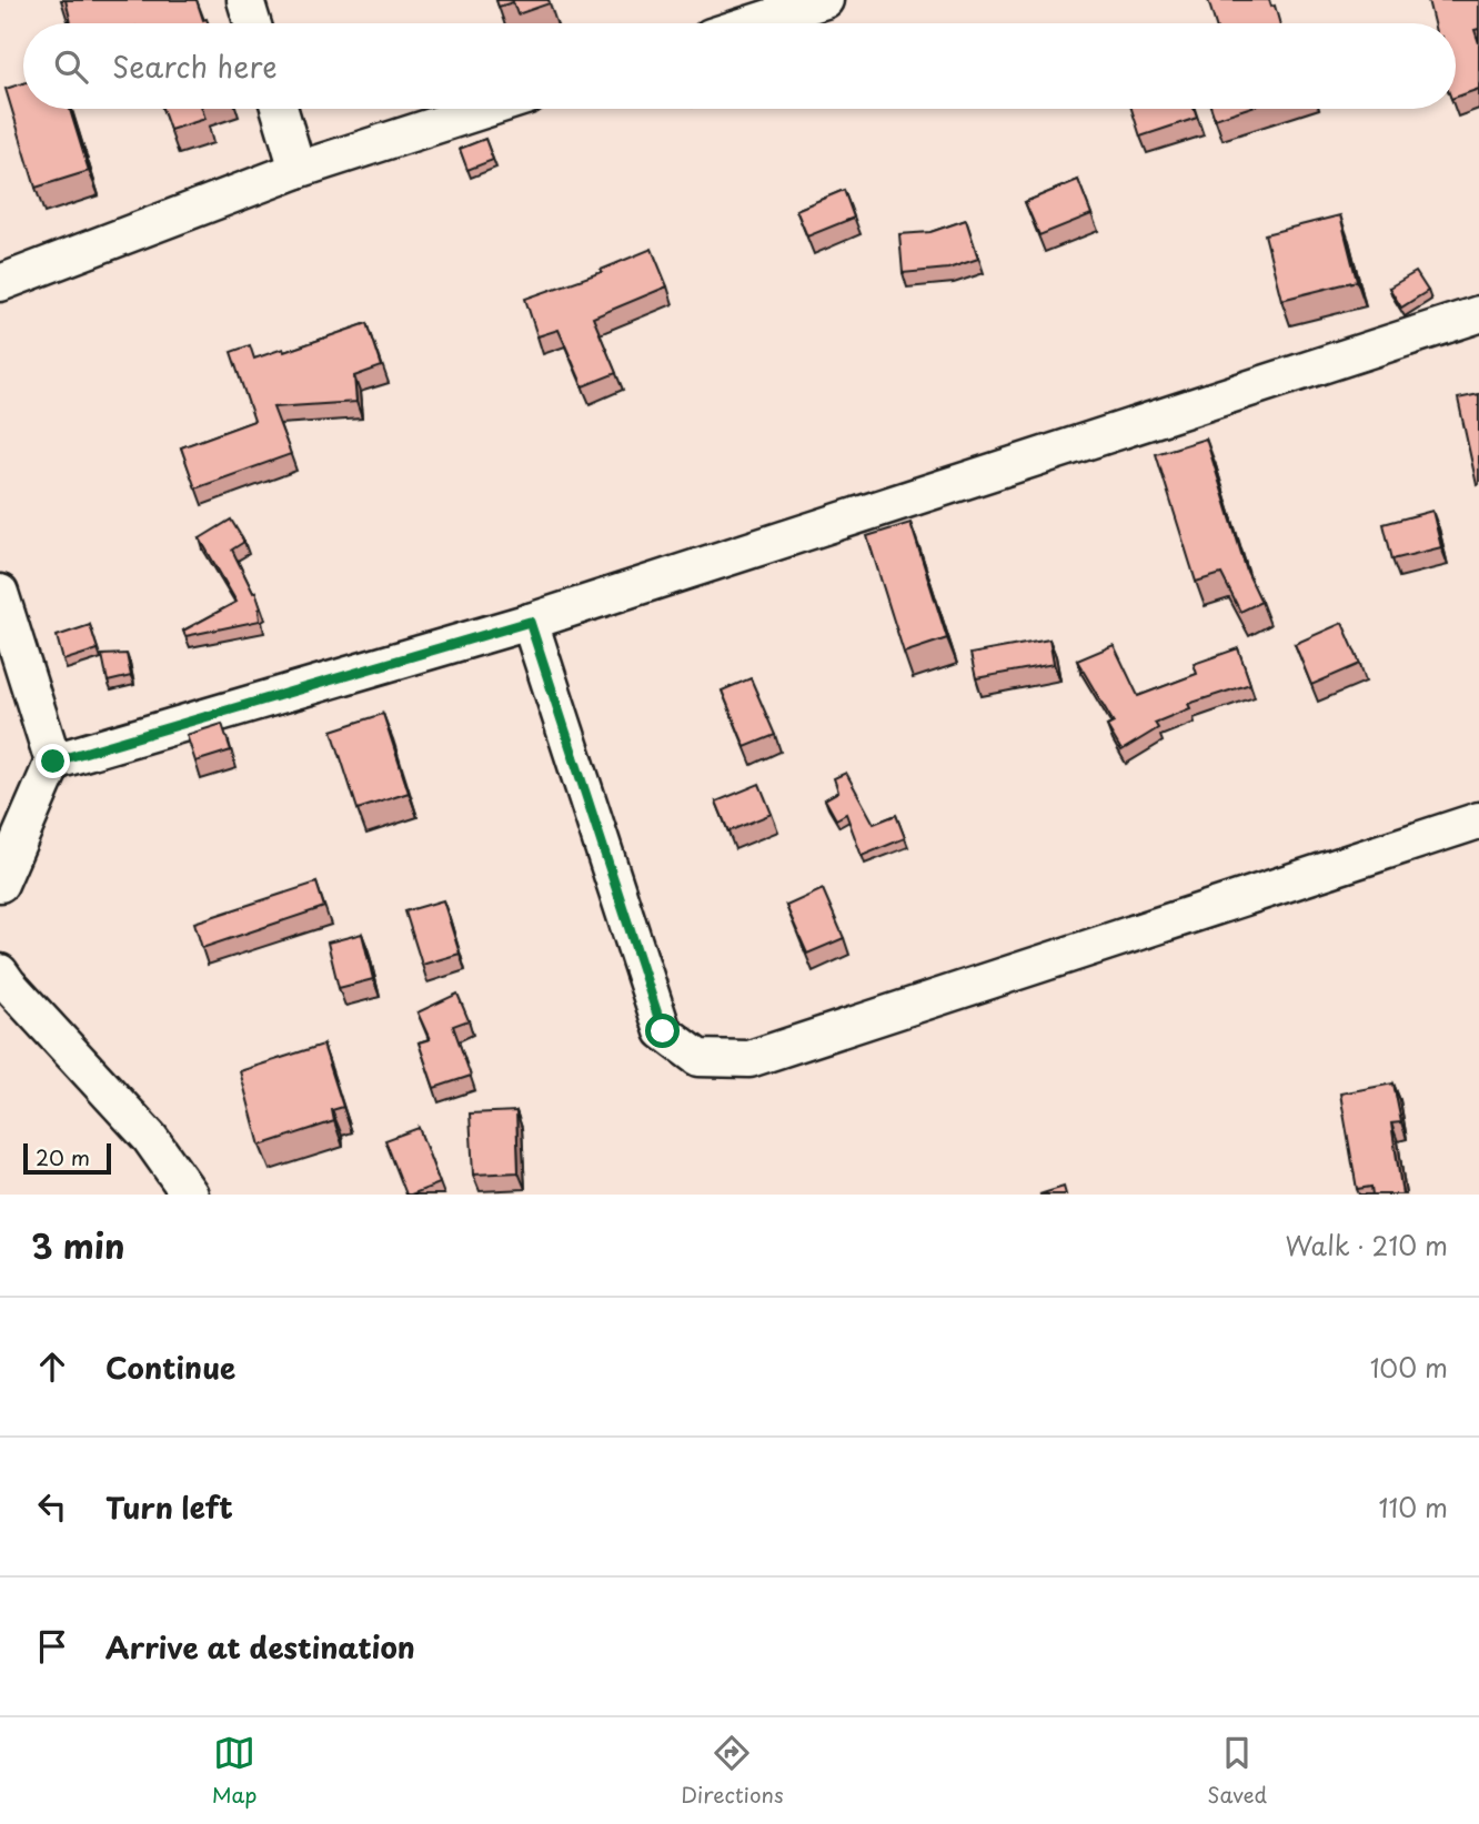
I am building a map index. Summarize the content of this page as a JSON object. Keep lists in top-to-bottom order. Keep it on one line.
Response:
{"scale_bar":"20 m","page":{"search":"Search here","scale":"20 m","heading":["3 min","Walk · 210 m"],"list":[["Continue","100 m"],["Turn left","110 m"],"Arrive at destination"],"nav":["Map","Directions","Saved"]}}
